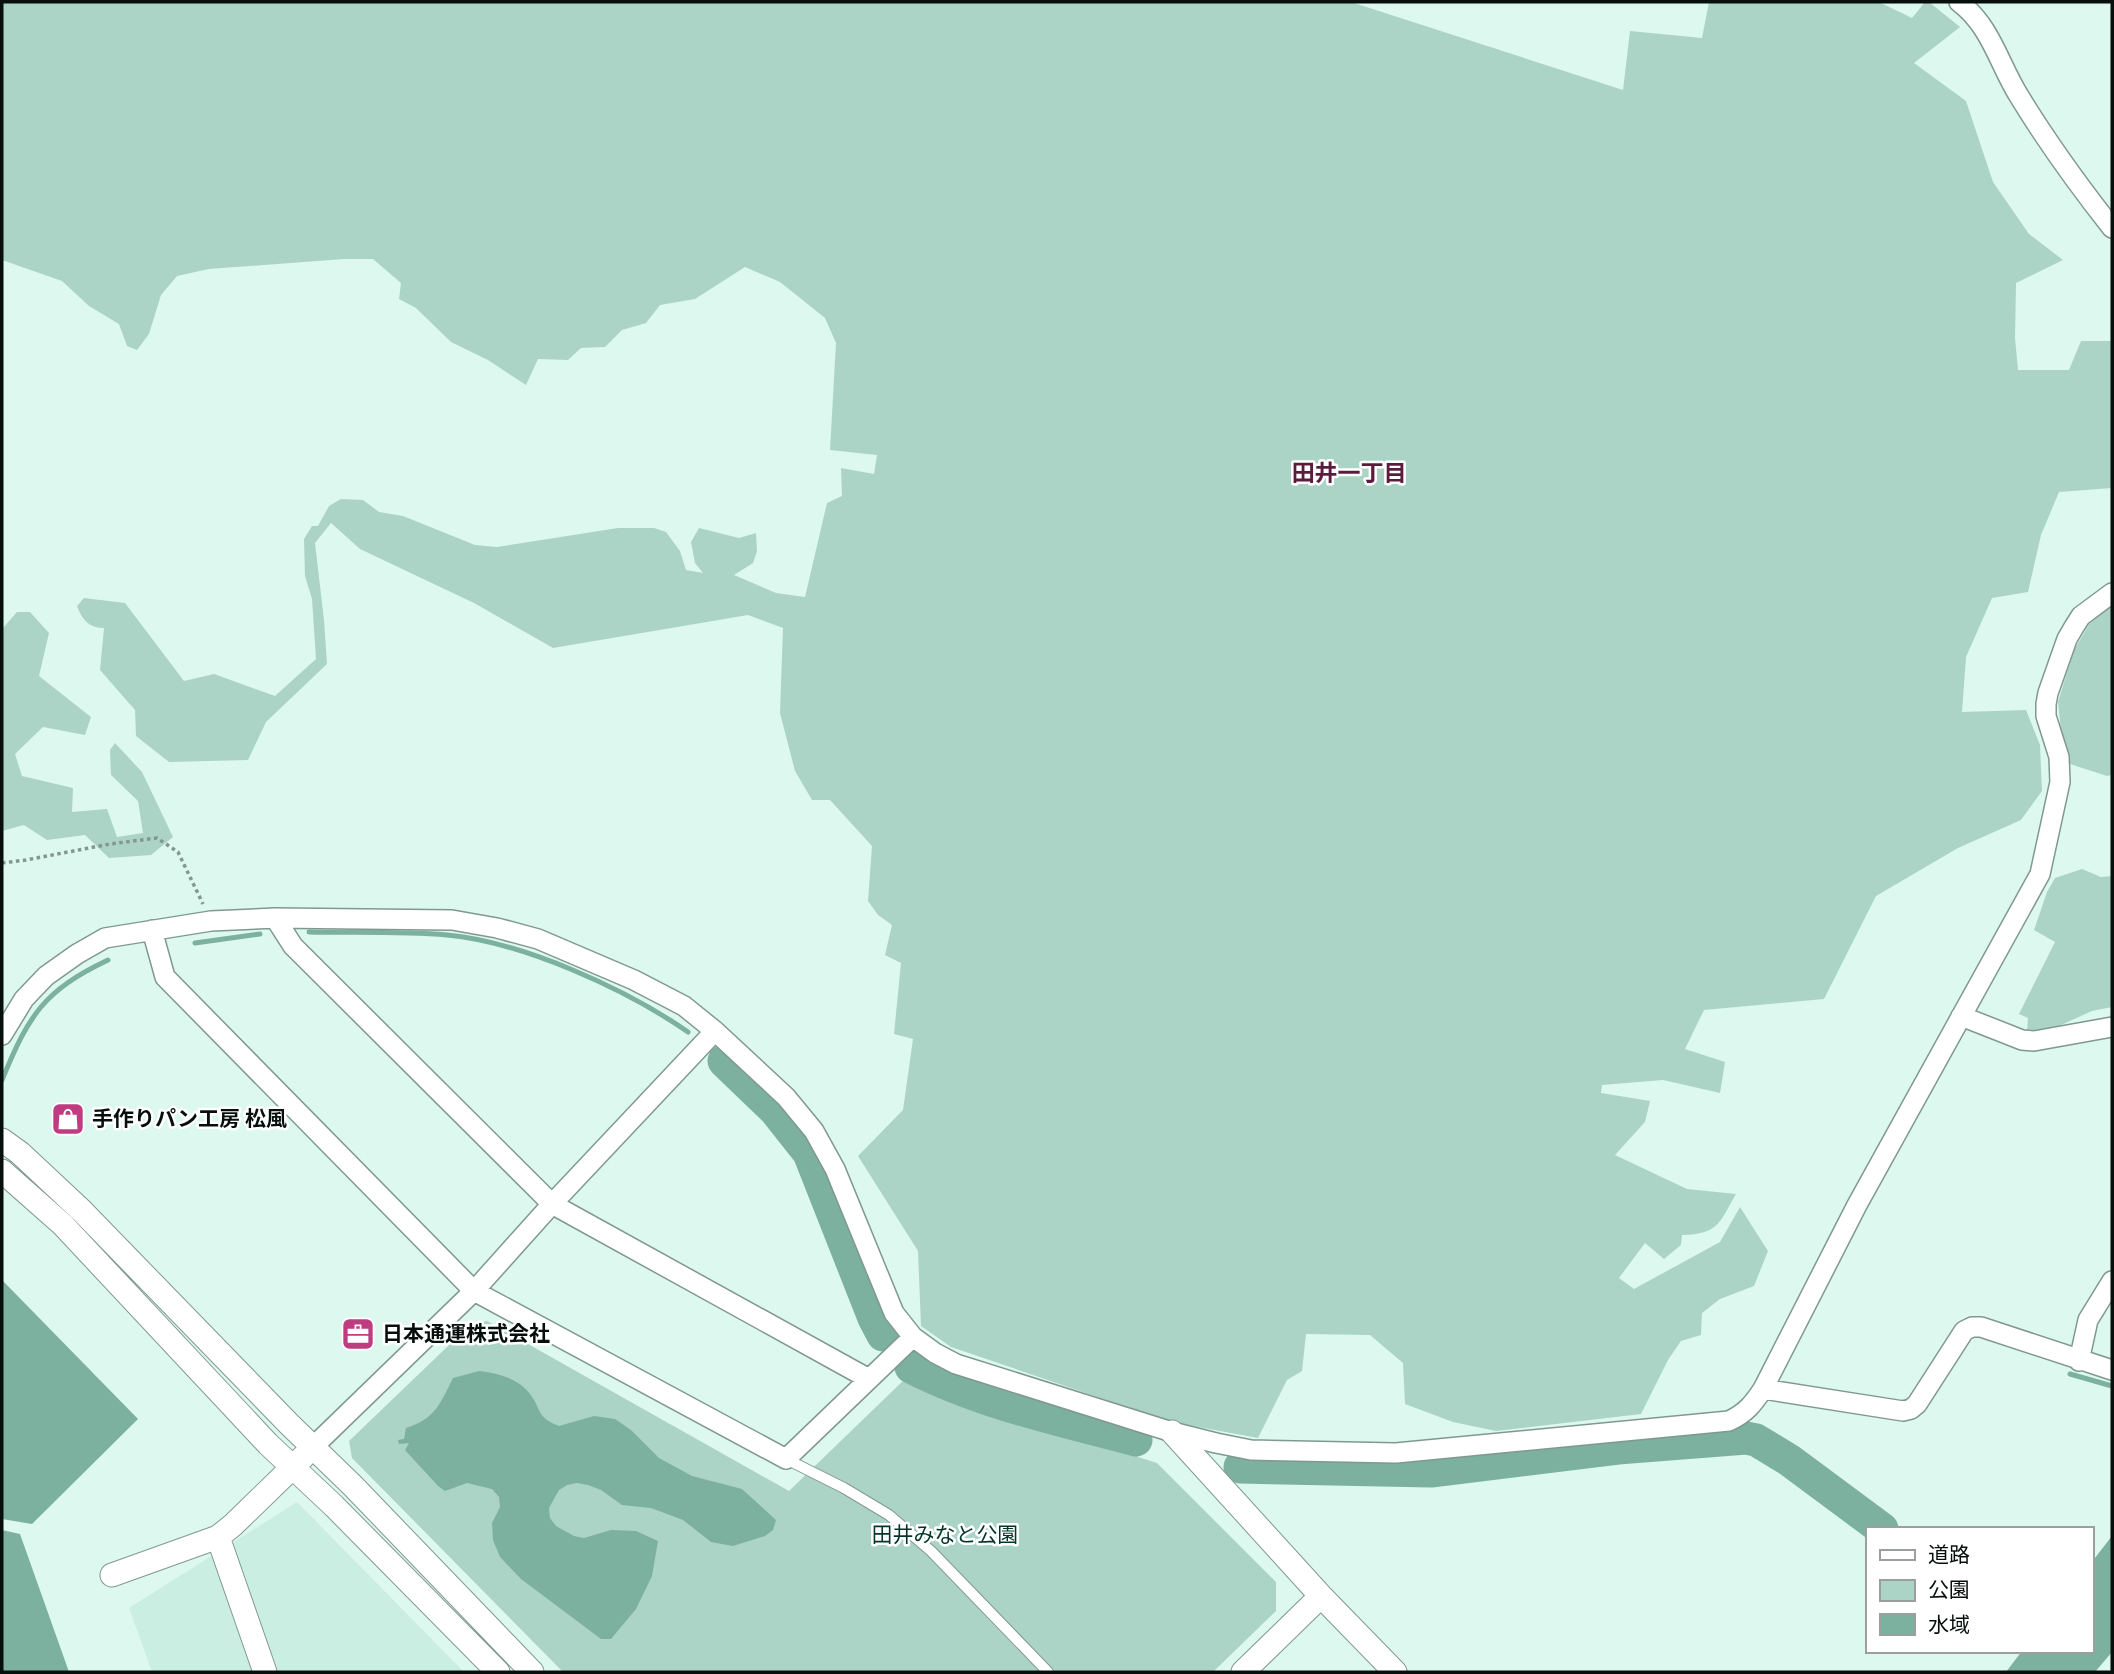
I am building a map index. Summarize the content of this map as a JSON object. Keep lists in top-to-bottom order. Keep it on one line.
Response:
{"districts":["田井一丁目"],"parks":["田井みなと公園"],"places":{"shop":["手作りパン工房 松風"],"office":["日本通運株式会社"]},"legend":["道路","公園","水域"]}
